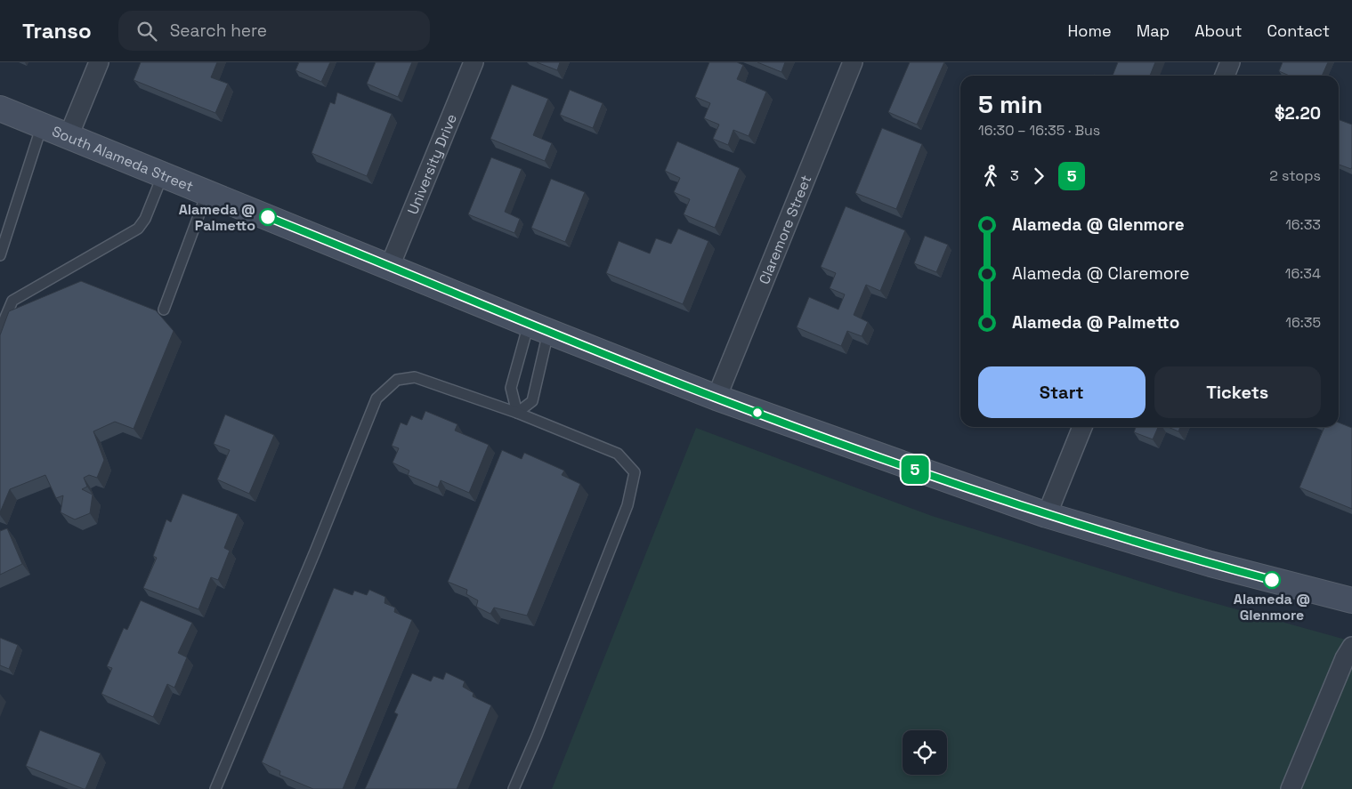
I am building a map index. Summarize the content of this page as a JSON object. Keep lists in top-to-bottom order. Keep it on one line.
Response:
{"streets":{"main road":["South Alameda Street"],"street":["University Drive","Claremore Street"]},"crossings":[["South Alameda Street","University Drive"],["South Alameda Street","Claremore Street"]],"places":["Alameda @ Palmetto","Alameda @ Glenmore"],"lines":["bus line 5"],"page":{"header":"Transo","search":"Search here","nav":["Home","Map","About","Contact"],"on_map":"5","heading":["5 min","16:30 – 16:35 · Bus","$2.20"],"legs":["3","5","2 stops"],"list":[{"name":"Alameda @ Glenmore","value":"16:33"},{"name":"Alameda @ Claremore","value":"16:34"},{"name":"Alameda @ Palmetto","value":"16:35"}],"buttons":["Start","Tickets"]}}
